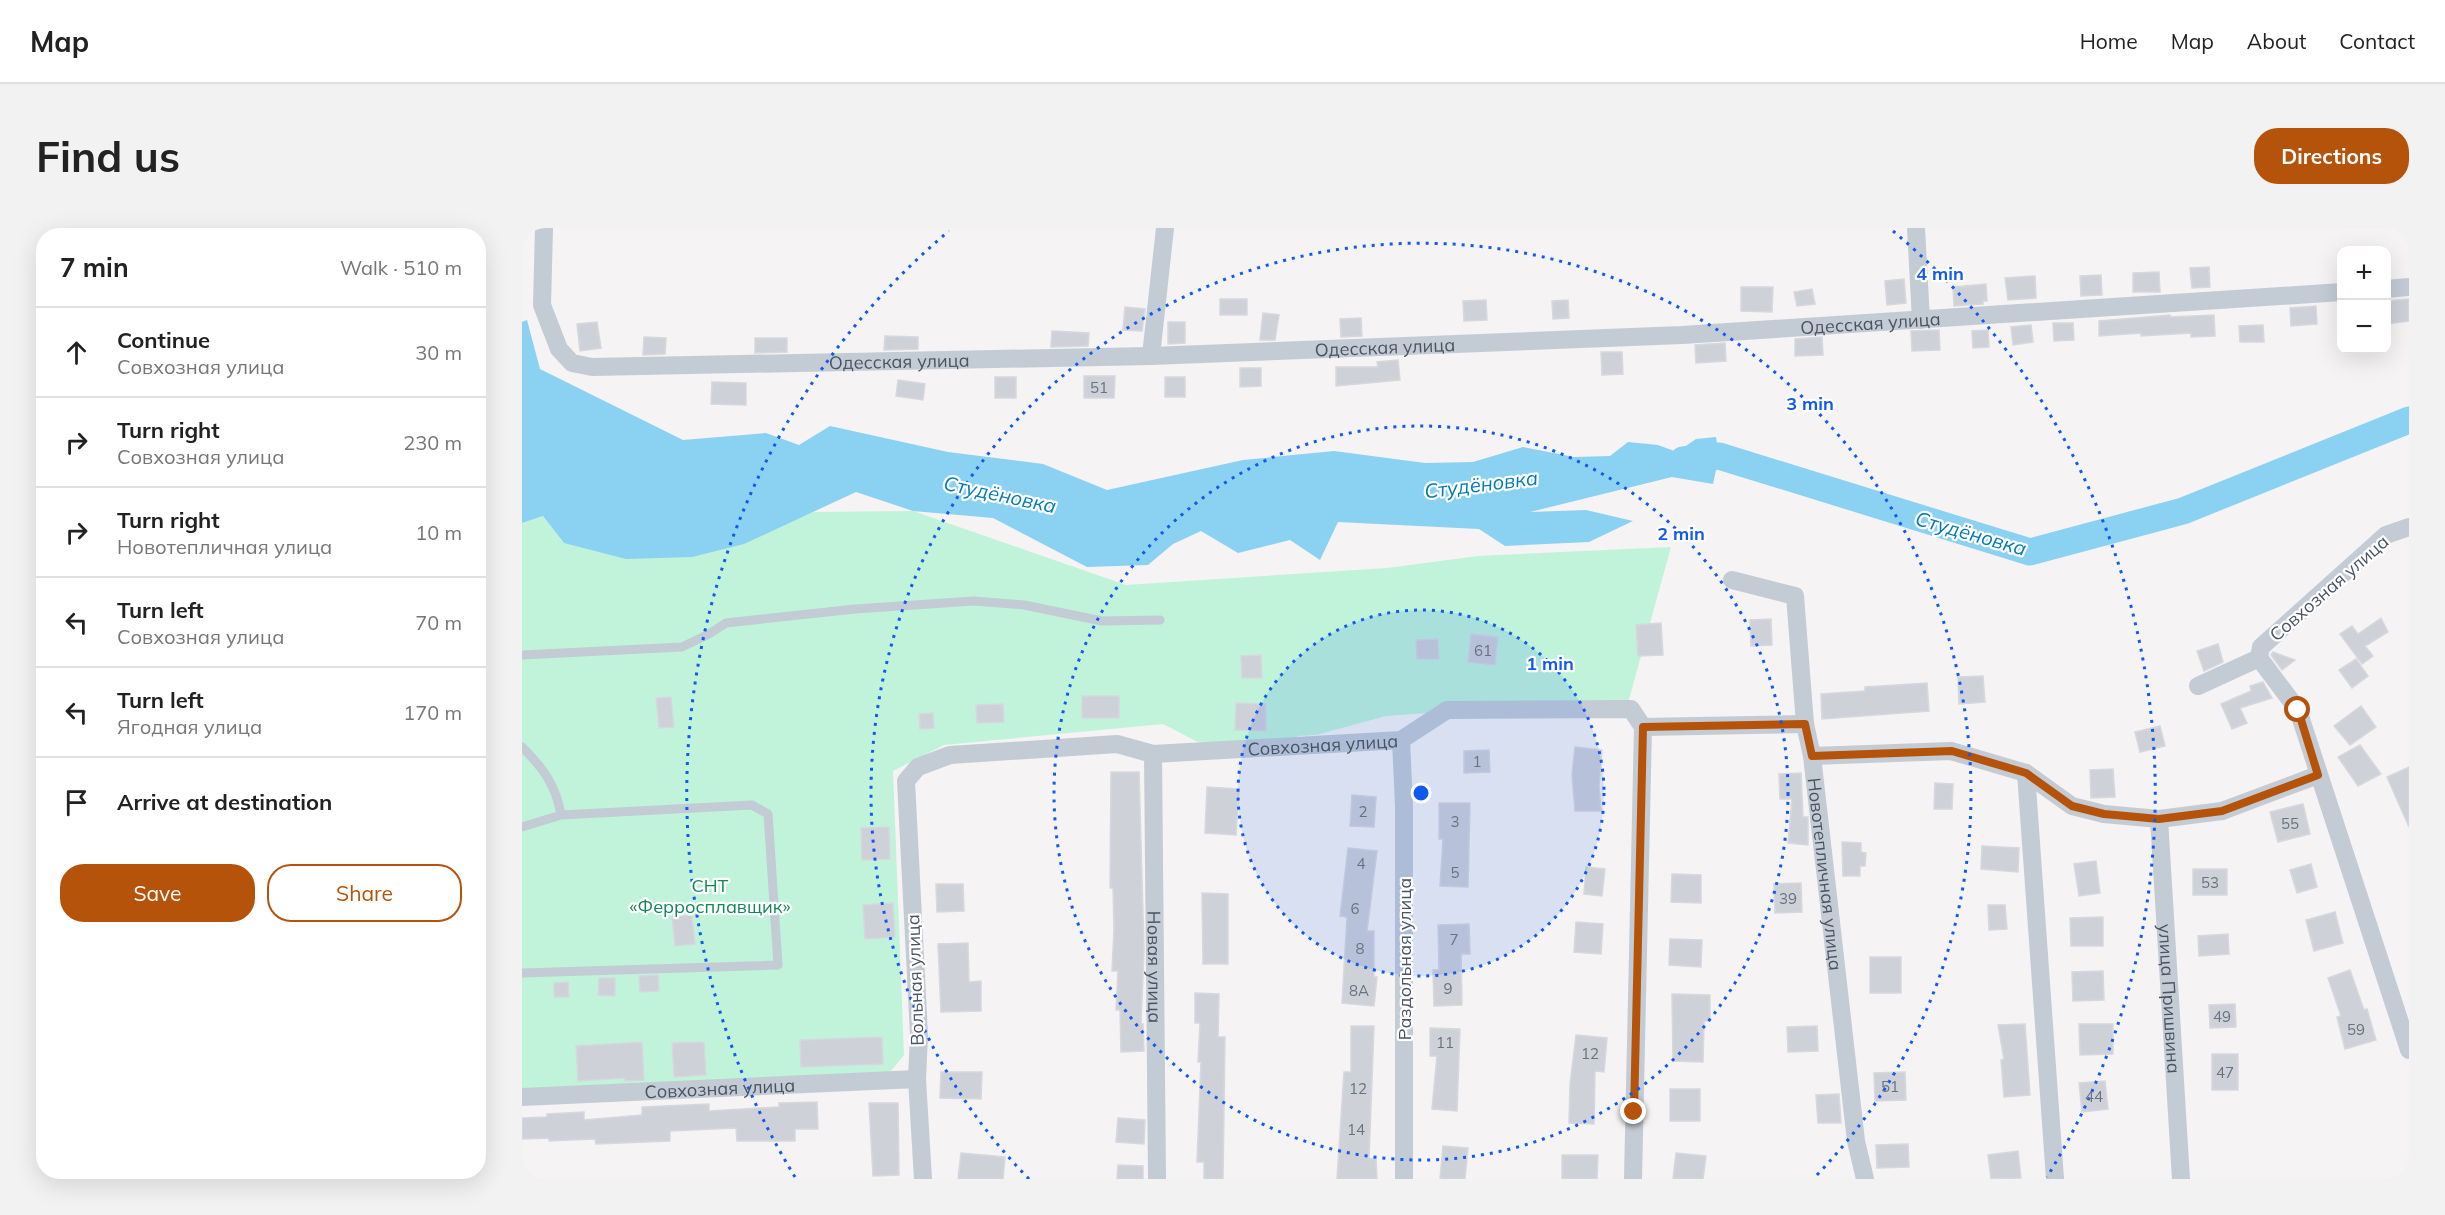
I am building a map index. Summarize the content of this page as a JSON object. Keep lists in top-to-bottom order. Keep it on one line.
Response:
{"streets":{"street":["Одесская улица","Совхозная улица","Новотепличная улица","Раздольная улица","Новая улица","Вольная улица","улица Пришвина"]},"crossings":[["Совхозная улица","Раздольная улица"],["Совхозная улица","Новая улица"],["Совхозная улица","Вольная улица"]],"water":["Студёновка"],"parks":["СНТ «Ферросплавщик»"],"house_numbers":["51","61","1","2","3","55","4","5","53","39","6","7","8","9","8А","49","59","11","12","47","51","12","44","14"],"page":{"header":"Map","nav":["Home","Map","About","Contact"],"buttons":["Directions",["Save","Share"]],"title":"Find us","heading":["7 min","Walk · 510 m"],"map_buttons":["+","−"],"list":[["Continue","Совхозная улица","30 m"],["Turn right","Совхозная улица","230 m"],["Turn right","Новотепличная улица","10 m"],["Turn left","Совхозная улица","70 m"],["Turn left","Ягодная улица","170 m"],"Arrive at destination"]},"rings":["4 min","3 min","2 min","1 min"]}
